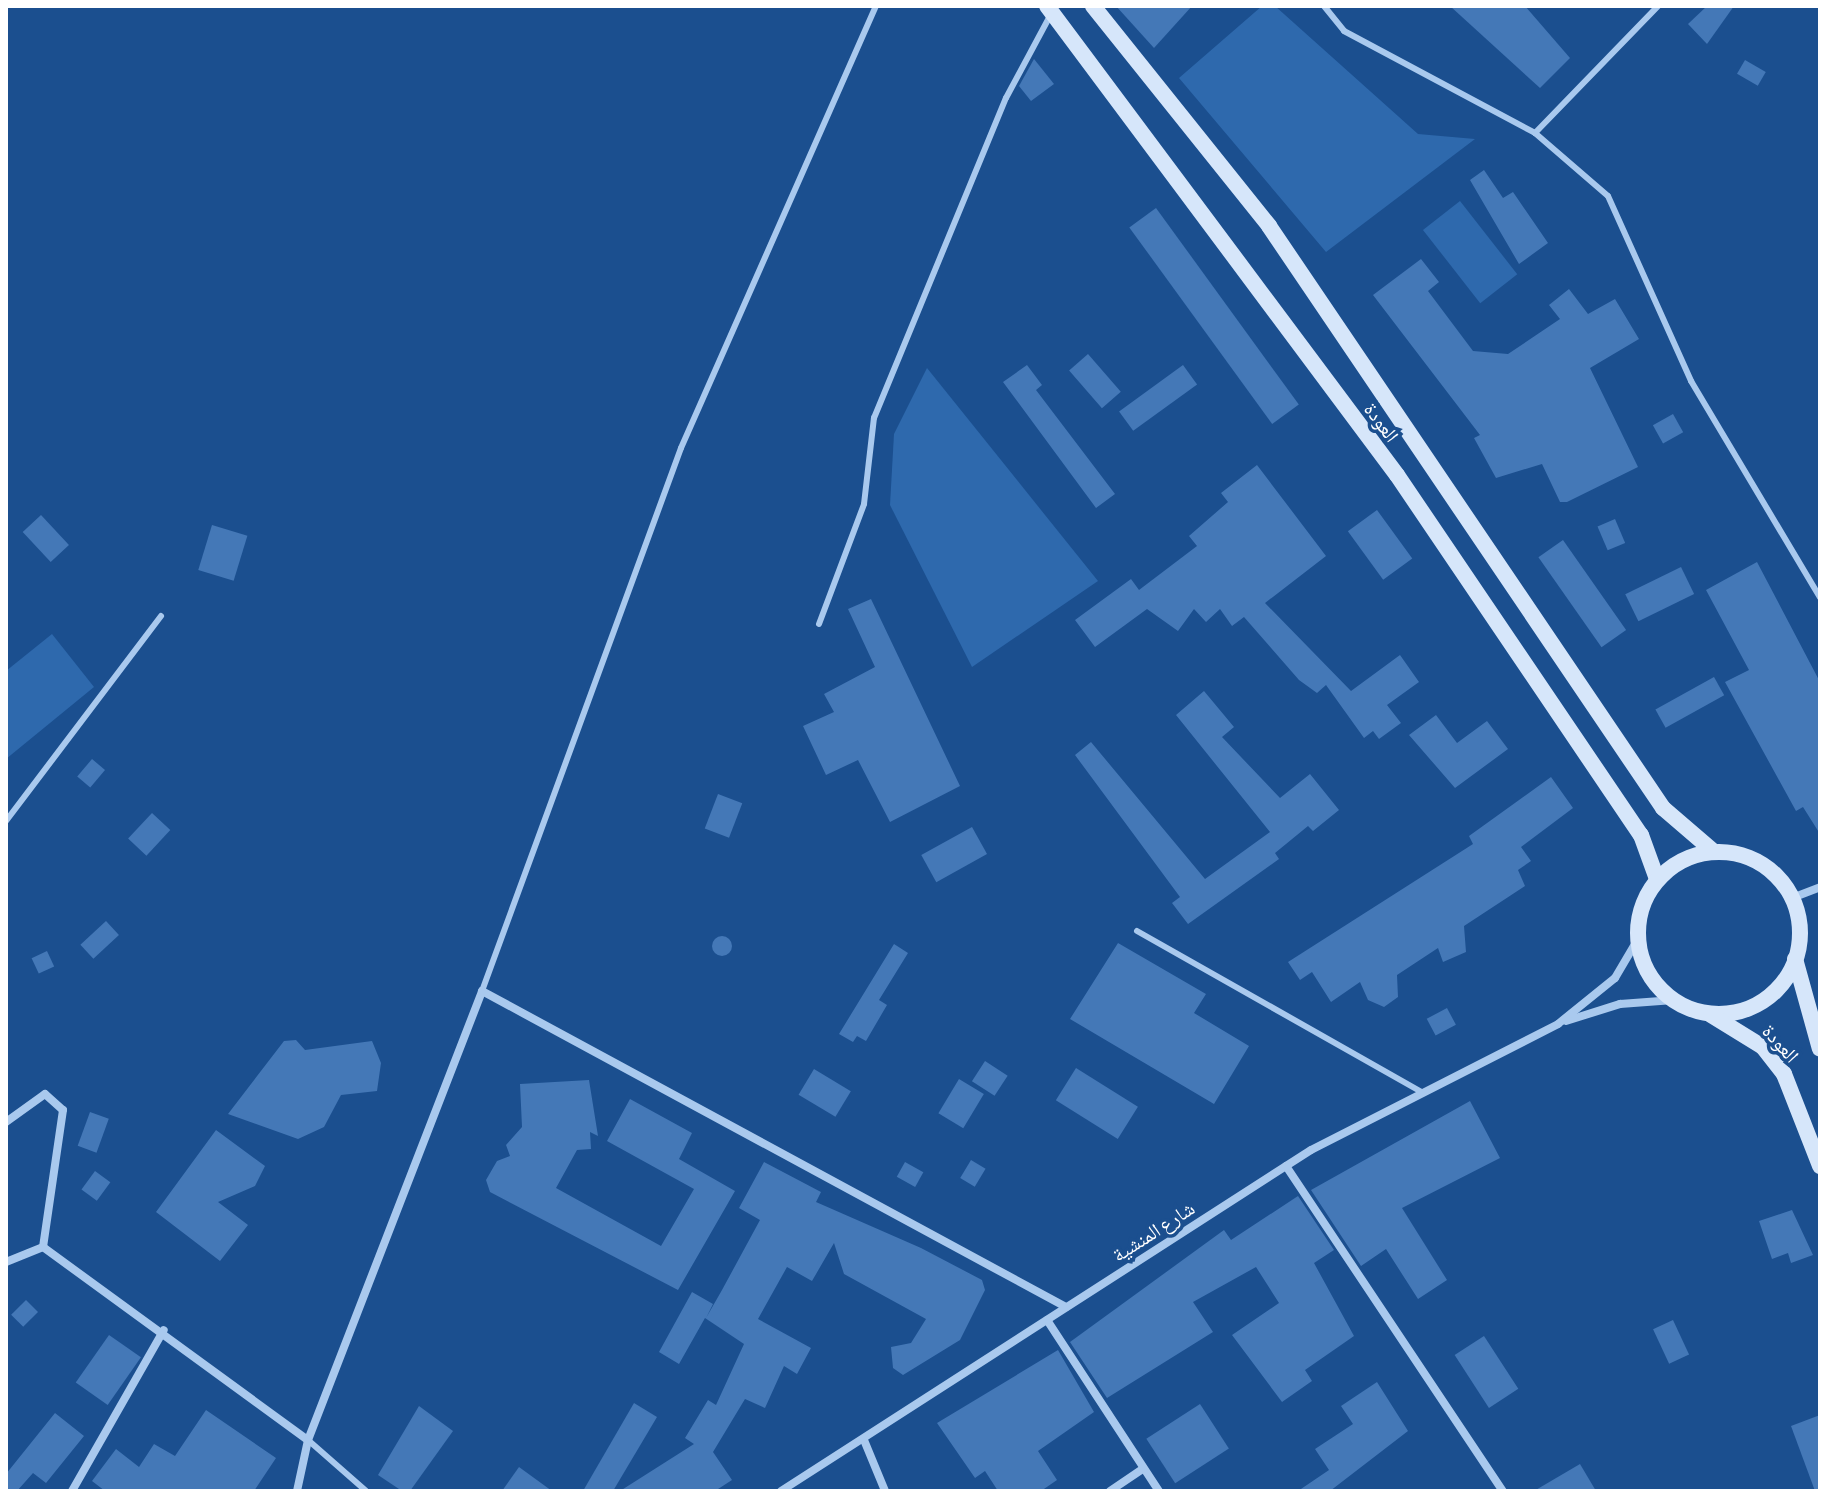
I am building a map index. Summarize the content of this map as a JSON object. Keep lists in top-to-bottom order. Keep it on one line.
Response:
{"streets":{"main road":["العودة"],"street":["شارع المنشية"]},"crossings":[["العودة","شارع المنشية"]]}
